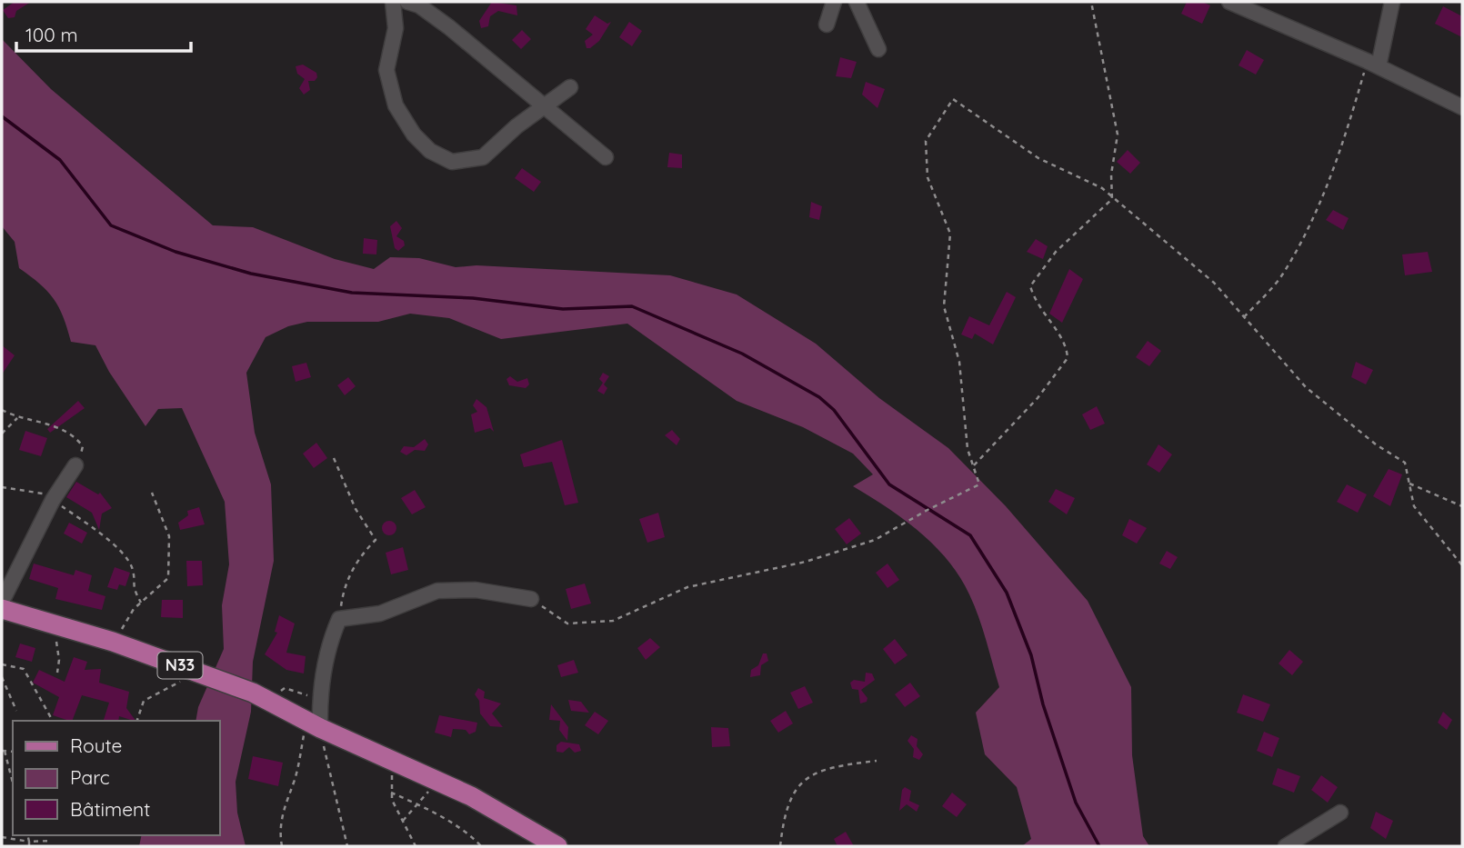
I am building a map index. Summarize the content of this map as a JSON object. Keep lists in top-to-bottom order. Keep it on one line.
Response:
{"streets":{"main road":["N33"]},"legend":["Route","Parc","Bâtiment"],"scale_bar":"100 m"}
